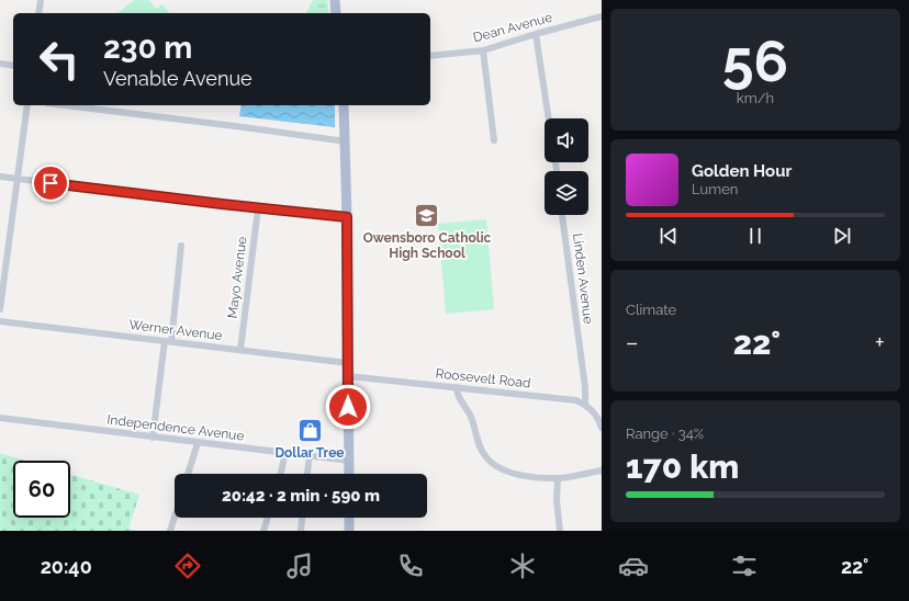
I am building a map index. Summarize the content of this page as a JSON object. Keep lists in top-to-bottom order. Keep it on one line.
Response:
{"streets":{"street":["Dean Avenue","Mayo Avenue","Linden Avenue","Werner Avenue","Roosevelt Road","Independence Avenue"]},"crossings":[["Mayo Avenue","Werner Avenue"],["Linden Avenue","Roosevelt Road"]],"places":{"school or university":["Owensboro Catholic High School"],"shop":["Dollar Tree"]},"page":{"tile":[["56","km/h"],"Climate",["Range · 34%","170 km"]],"turn":["230 m","Venable Avenue"],"song":["Golden Hour","Lumen"],"heat":["−","22°","+"],"limit":"60","trip":"20:42 · 2 min · 590 m","tabs":["20:40","22°"]}}
